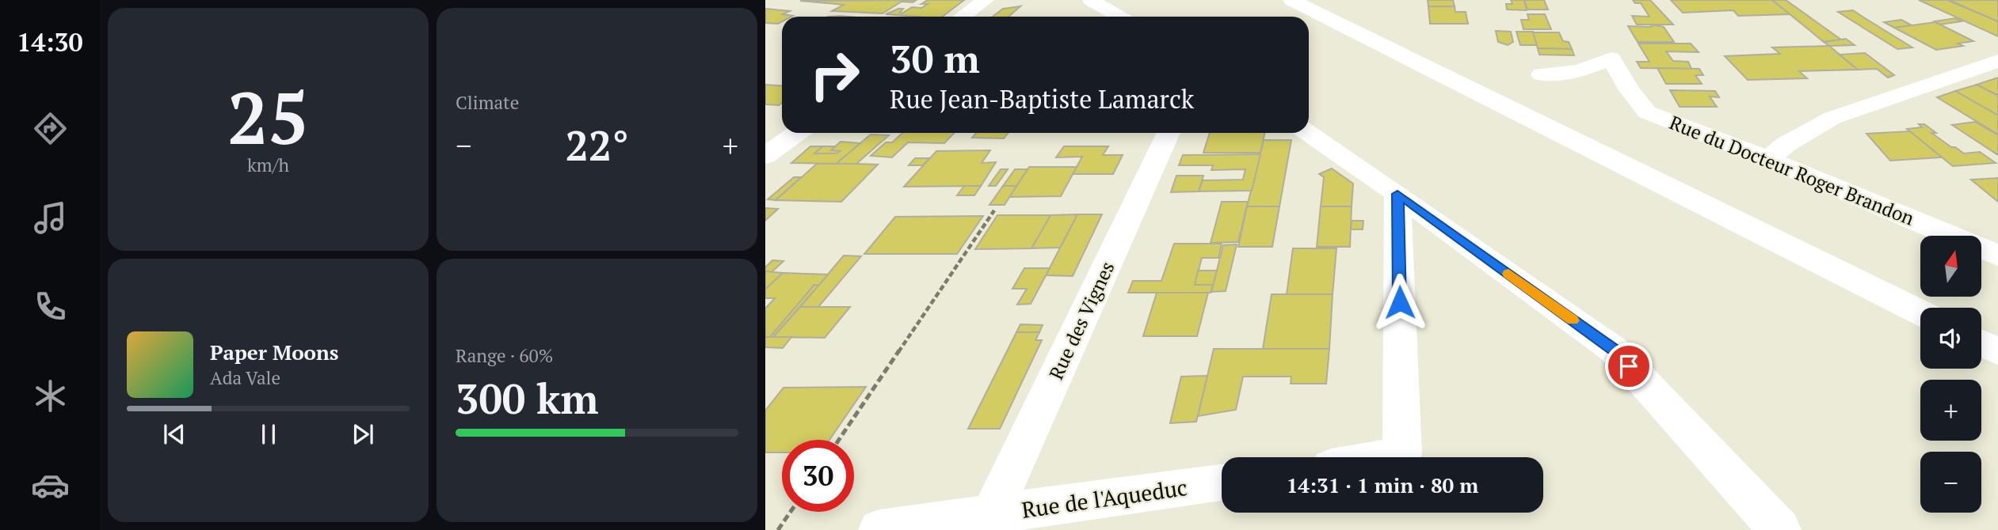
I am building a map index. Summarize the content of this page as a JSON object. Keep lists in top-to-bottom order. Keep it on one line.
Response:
{"streets":{"street":["Rue du Docteur Roger Brandon","Rue des Vignes","Rue de l'Aqueduc"]},"crossings":[["Rue des Vignes","Rue de l'Aqueduc"]],"north":"top","page":{"tabs":"14:30","tile":[["25","km/h"],"Climate",["Range · 60%","300 km"]],"turn":["30 m","Rue Jean-Baptiste Lamarck"],"heat":["−","22°","+"],"map_buttons":["+","−"],"song":["Paper Moons","Ada Vale"],"limit":"30","trip":"14:31 · 1 min · 80 m"}}
